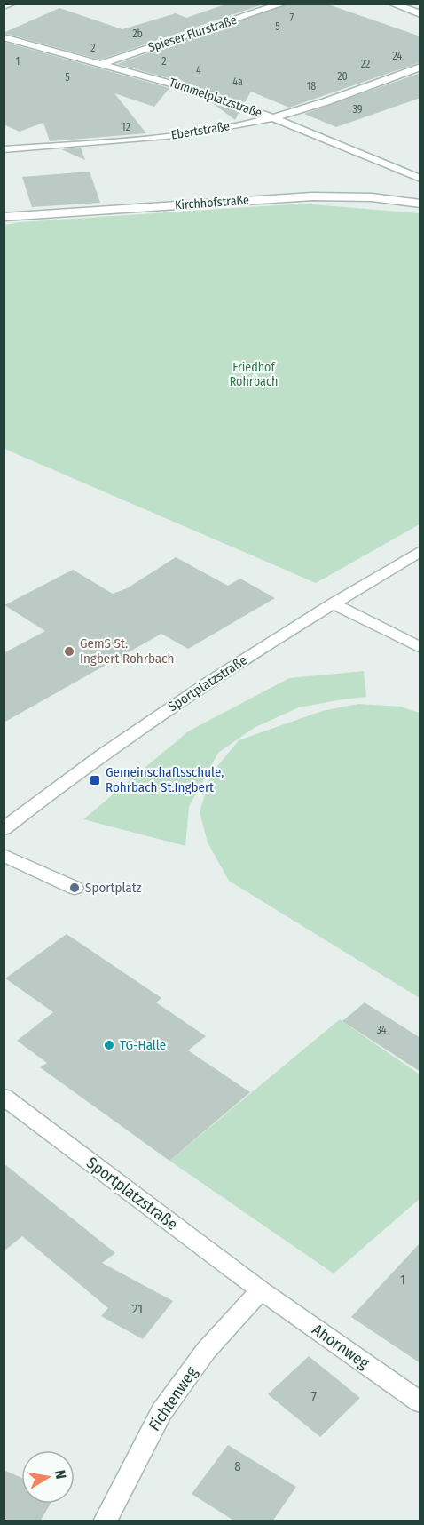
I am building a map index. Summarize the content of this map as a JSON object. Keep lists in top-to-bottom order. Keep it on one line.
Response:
{"streets":{"street":["Spieser Flurstraße","Tummelplatzstraße","Ebertstraße","Kirchhofstraße","Sportplatzstraße","Ahornweg","Fichtenweg"]},"crossings":[["Spieser Flurstraße","Tummelplatzstraße"],["Tummelplatzstraße","Ebertstraße"],["Sportplatzstraße","Ahornweg"],["Sportplatzstraße","Fichtenweg"],["Ahornweg","Fichtenweg"]],"parks":["Friedhof Rohrbach"],"places":{"other":["GemS St. Ingbert Rohrbach","Sportplatz","TG-Halle"],"transit":["Gemeinschaftsschule, Rohrbach St.Ingbert"]},"house_numbers":["7","5","2b","2","24","1","2","22","4","20","5","4a","18","39","12","34","1","21","7","8"],"north":"right"}
